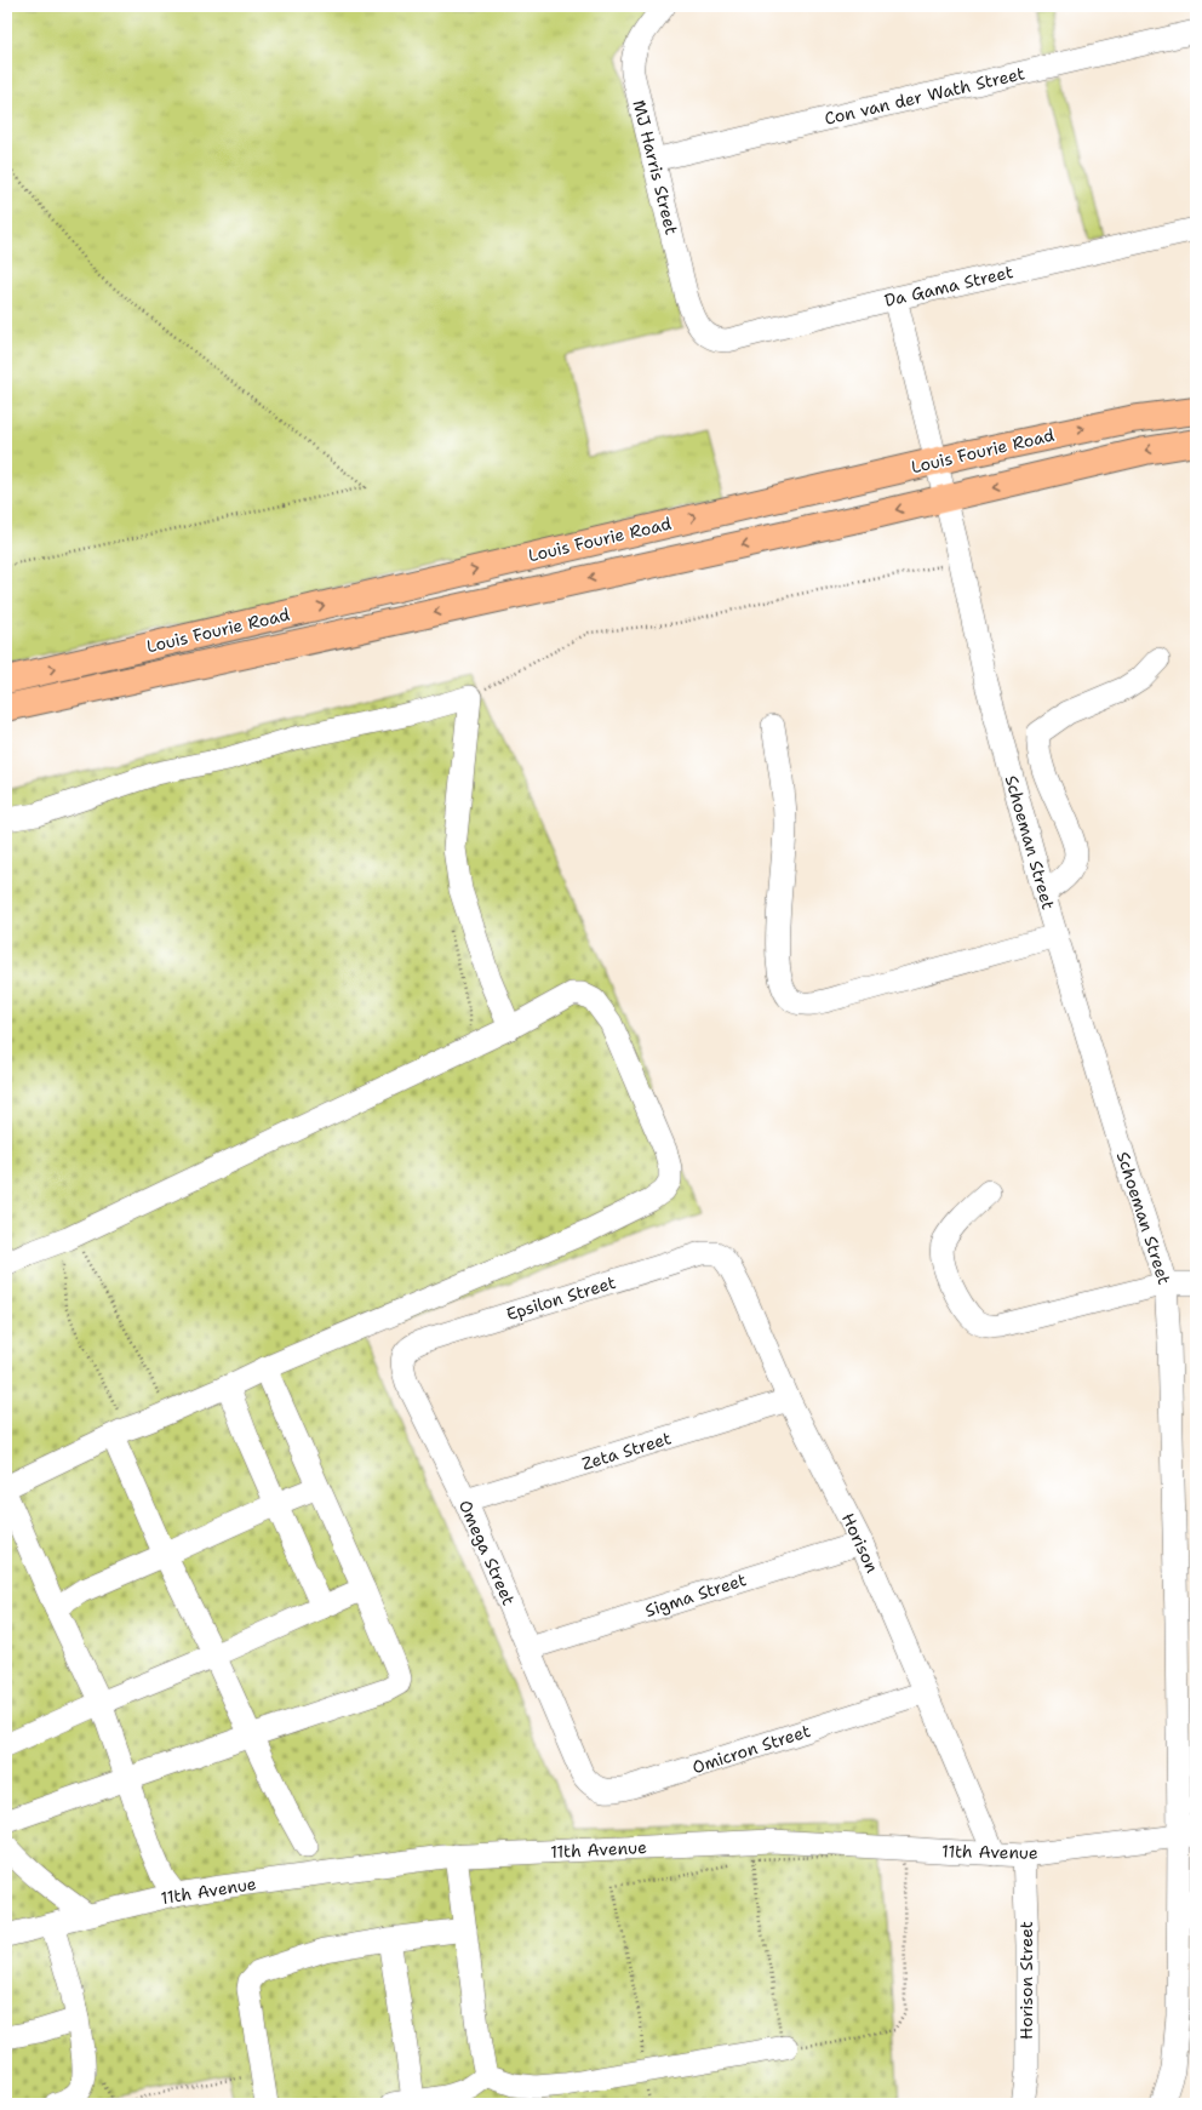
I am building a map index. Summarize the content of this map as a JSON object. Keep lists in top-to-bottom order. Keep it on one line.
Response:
{"streets":{"main road":["Louis Fourie Road"],"street":["Con van der Wath Street","MJ Harris Street","Da Gama Street","Schoeman Street","Epsilon Street","Zeta Street","Horison","Omega Street","Sigma Street","Omicron Street","11th Avenue","Horison Street"]},"crossings":[["Con van der Wath Street","MJ Harris Street"],["MJ Harris Street","Da Gama Street"],["Da Gama Street","Schoeman Street"],["Louis Fourie Road","Schoeman Street"],["Schoeman Street","11th Avenue"],["Epsilon Street","Horison"],["Epsilon Street","Omega Street"],["Zeta Street","Horison"],["Zeta Street","Omega Street"],["Horison","Sigma Street"],["Horison","Omicron Street"],["Horison","11th Avenue"],["Omega Street","Sigma Street"],["Omega Street","Omicron Street"],["11th Avenue","Horison Street"]]}
